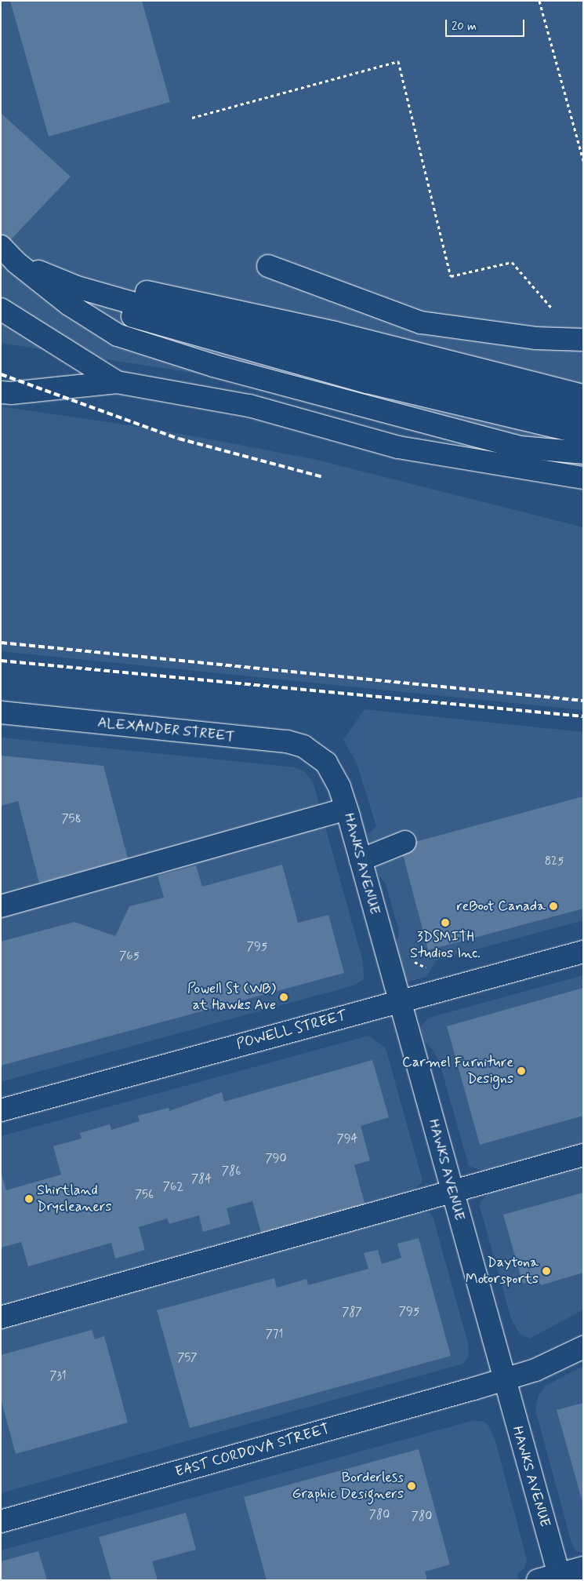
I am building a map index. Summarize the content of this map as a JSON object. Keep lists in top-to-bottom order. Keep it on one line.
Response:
{"streets":{"main road":["ALEXANDER STREET","HAWKS AVENUE","POWELL STREET","EAST CORDOVA STREET"]},"crossings":[["ALEXANDER STREET","HAWKS AVENUE"],["HAWKS AVENUE","POWELL STREET"],["HAWKS AVENUE","EAST CORDOVA STREET"]],"places":["reBoot Canada","3DSMITH Studios Inc.","Powell St (WB) at Hawks Ave","Carmel Furniture Designs","Shirtland Drycleaners","Daytona Motorsports","Borderless Graphic Designers"],"house_numbers":["758","825","795","765","794","790","786","784","762","756","795","787","771","757","731","780","780"],"scale_bar":"20 m"}
